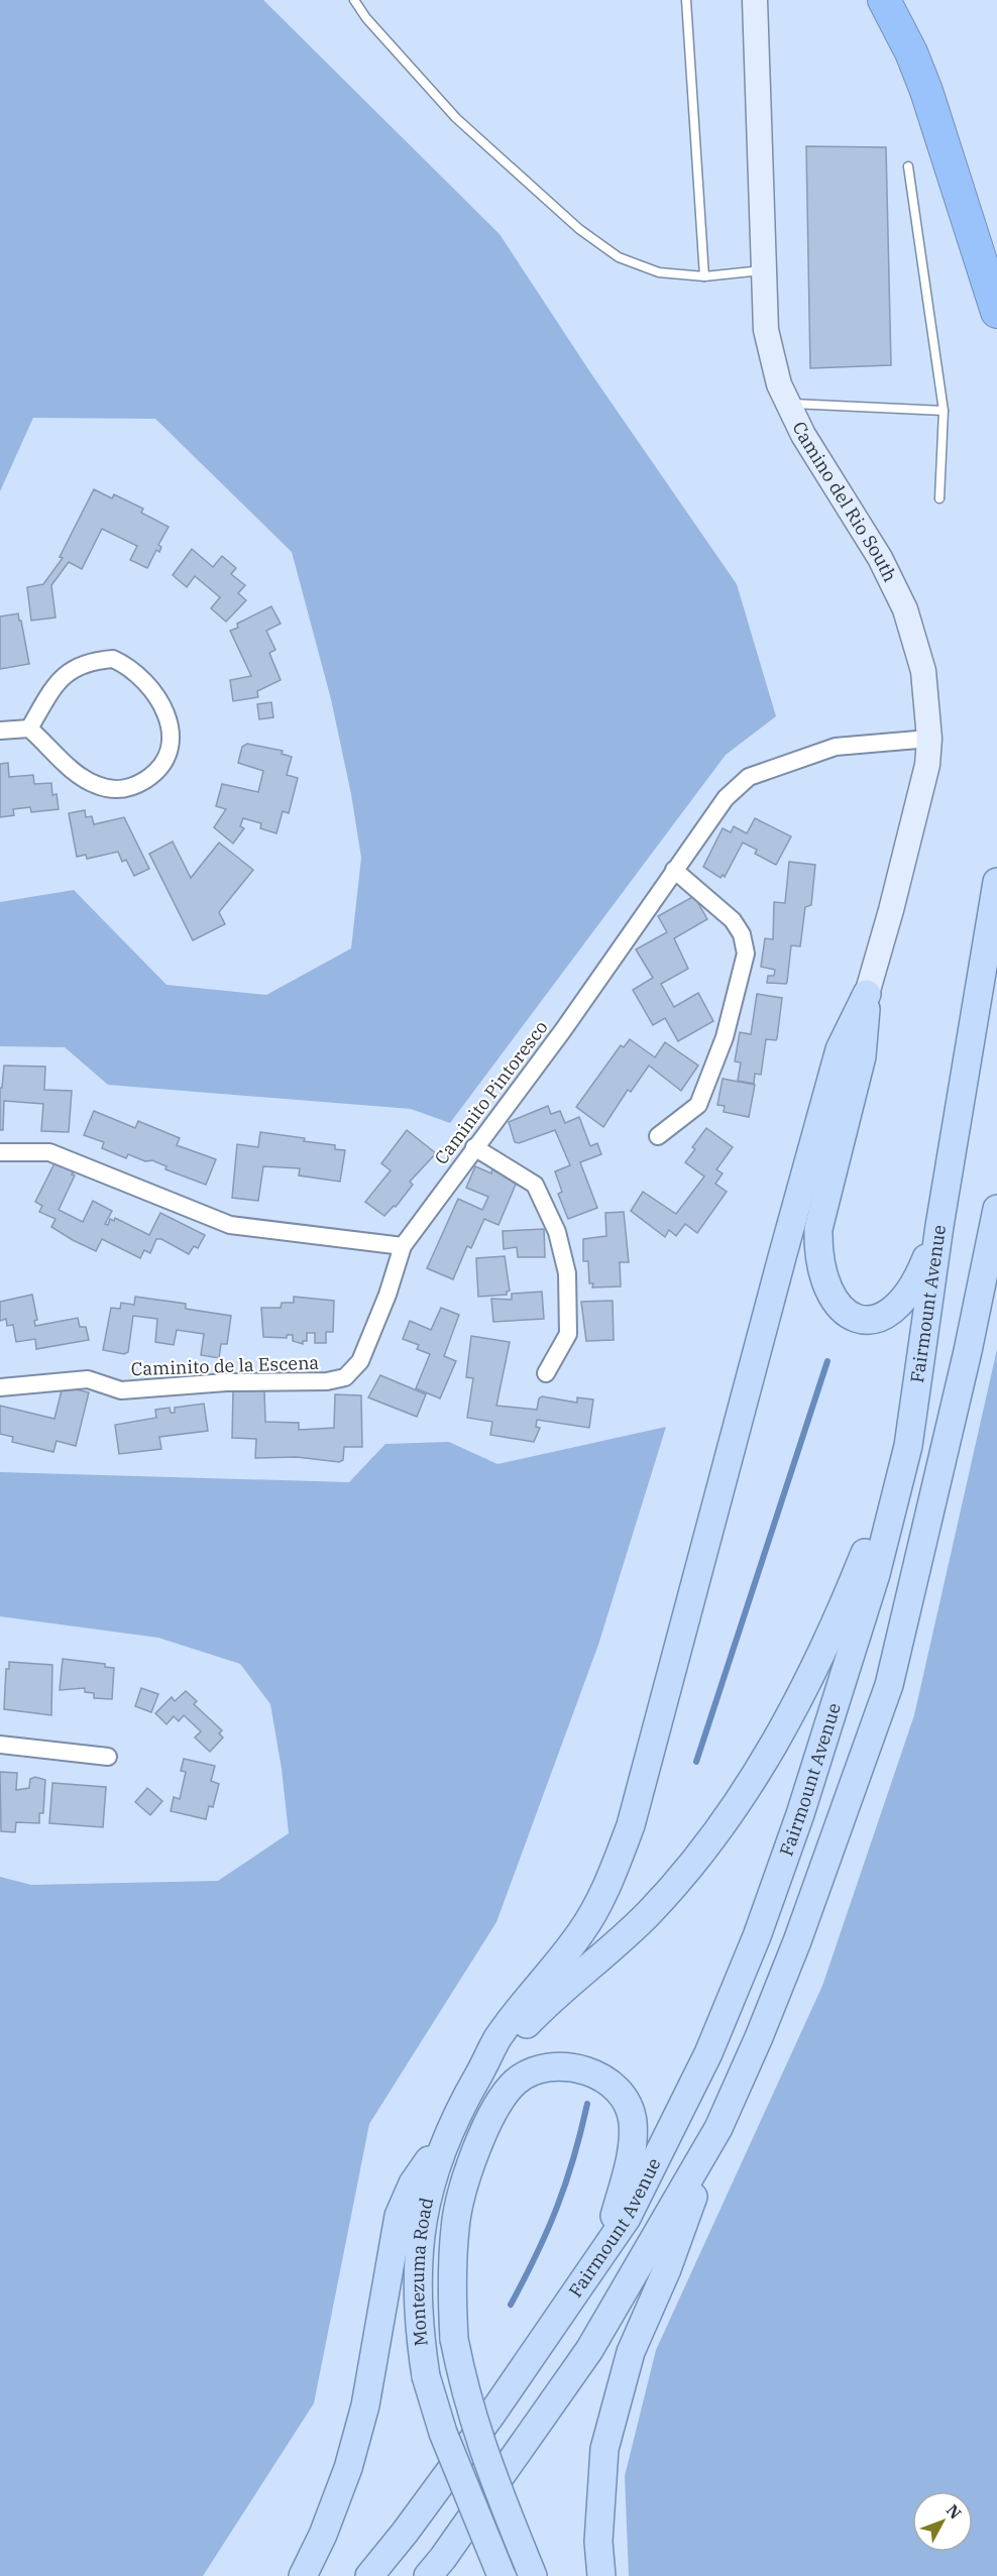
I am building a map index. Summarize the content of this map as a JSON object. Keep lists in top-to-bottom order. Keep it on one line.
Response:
{"streets":{"main road":["Fairmount Avenue","Montezuma Road"],"street":["Camino del Rio South","Caminito Pintoresco","Caminito de la Escena"]},"crossings":[["Camino del Rio South","Caminito Pintoresco"],["Caminito Pintoresco","Caminito de la Escena"]],"north":"top right"}
